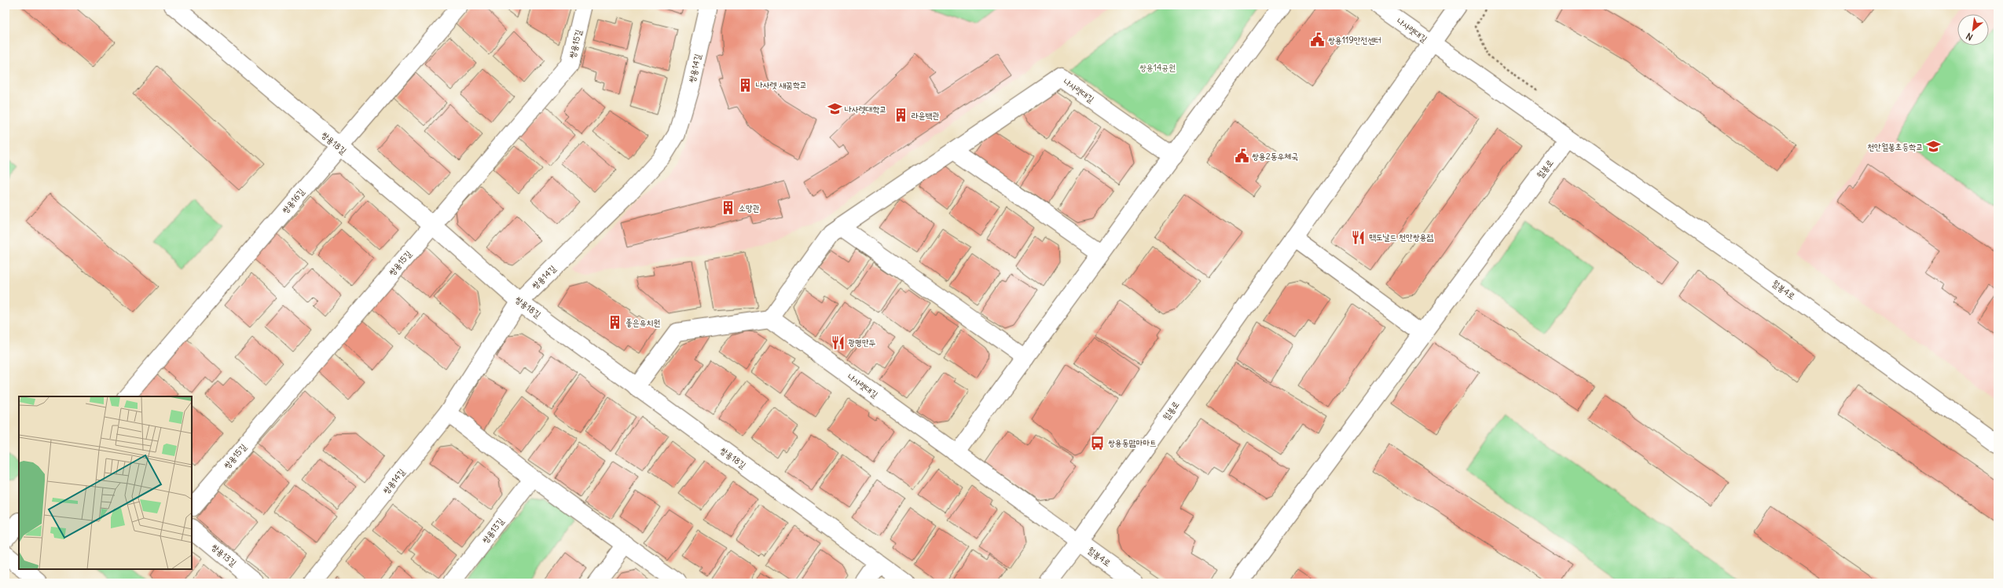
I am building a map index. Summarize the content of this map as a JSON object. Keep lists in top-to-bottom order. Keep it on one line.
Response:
{"streets":{"street":["나사렛대길","쌍용15길","쌍용14길","쌍용18길","월봉로","쌍용16길","월봉4로","쌍용13길"]},"crossings":[["나사렛대길","월봉로"],["나사렛대길","월봉4로"],["쌍용15길","쌍용18길"],["쌍용14길","쌍용18길"],["쌍용18길","쌍용16길"],["월봉로","월봉4로"]],"parks":["쌍용14공원"],"places":{"public building":["쌍용119안전센터","쌍용2동우체국"],"building":["나사렛 새꿈학교","라윤백관","소망관","좋은유치원"],"school or university":["나사렛대학교","천안월봉초등학교"],"restaurant":["맥도날드 천안쌍용점","광명만두"],"bus stop":["쌍용동맘마마트"]},"north":"bottom left"}
